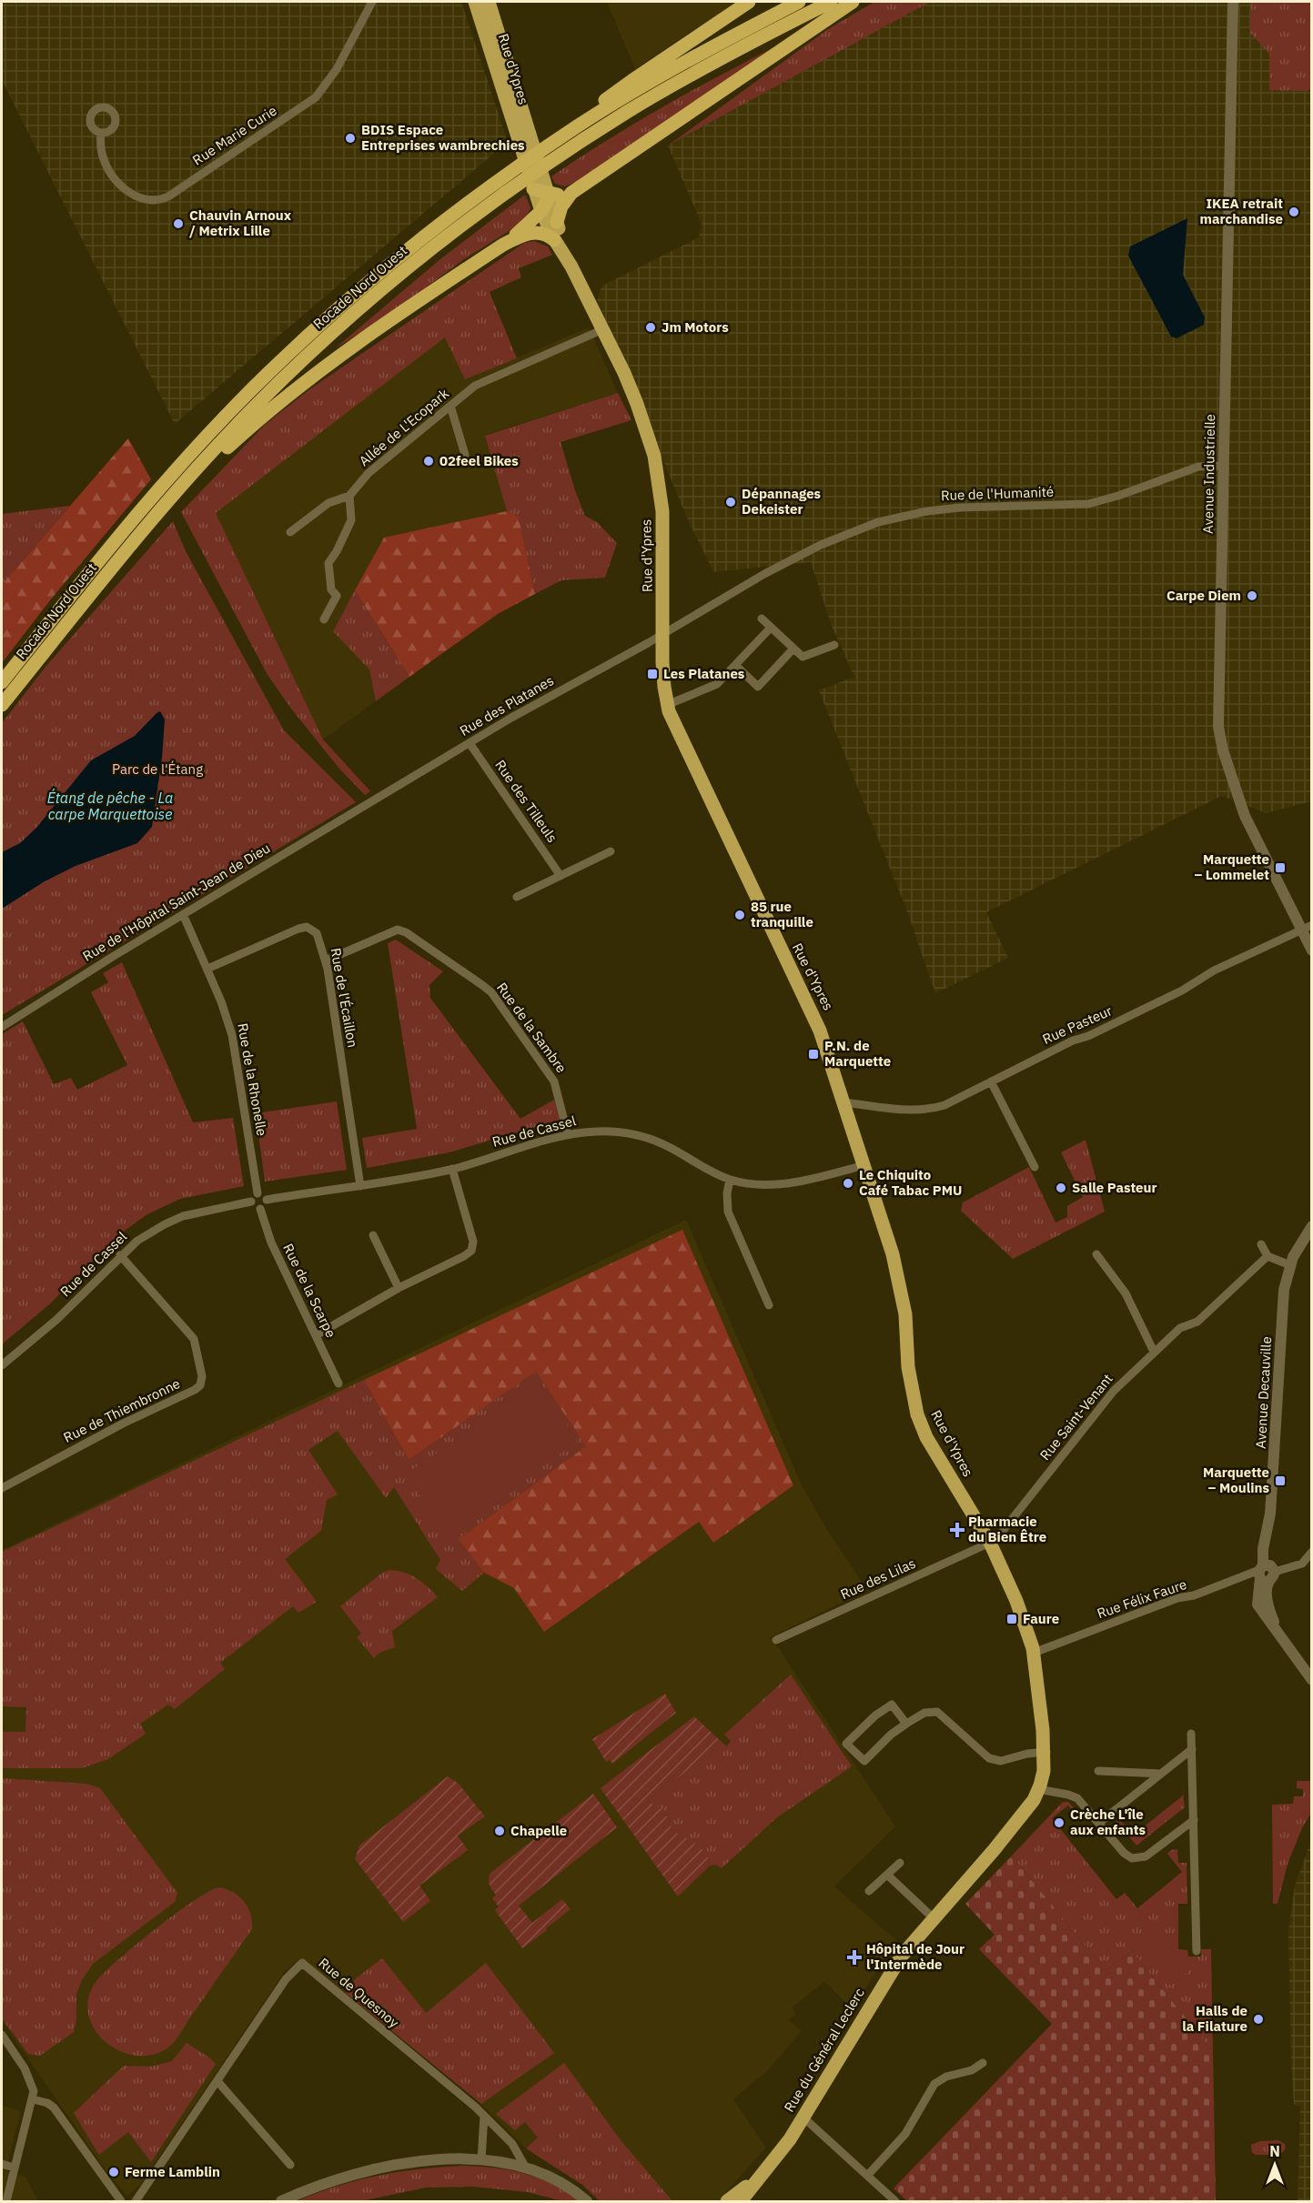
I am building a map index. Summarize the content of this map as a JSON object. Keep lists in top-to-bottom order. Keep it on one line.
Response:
{"streets":{"highway":["Rocade Nord Ouest"],"main road":["Rue d'Ypres","Rue du Général Leclerc"],"street":["Rue Marie Curie","Allée de L'Ecopark","Avenue Industrielle","Rue de l'Humanité","Rue des Platanes","Rue des Tilleuls","Rue de l'Hôpital Saint-Jean de Dieu","Rue de l'Écaillon","Rue Pasteur","Rue de la Sambre","Rue de la Rhonelle","Rue de Cassel","Rue de la Scarpe","Avenue Decauville","Rue de Thiembronne","Rue Saint-Venant","Rue des Lilas","Rue Félix Faure","Rue de Quesnoy"]},"crossings":[["Rue d'Ypres","Allée de L'Ecopark"],["Rue d'Ypres","Rue de l'Humanité"],["Rue d'Ypres","Rue des Platanes"],["Rue d'Ypres","Rue Pasteur"],["Rue d'Ypres","Rue de Cassel"],["Rue d'Ypres","Rue Saint-Venant"],["Rue d'Ypres","Rue des Lilas"],["Rue d'Ypres","Rue Félix Faure"],["Rue d'Ypres","Rue du Général Leclerc"],["Avenue Industrielle","Rue de l'Humanité"],["Avenue Industrielle","Rue Pasteur"],["Rue de l'Humanité","Rue des Platanes"],["Rue des Platanes","Rue des Tilleuls"],["Rue des Platanes","Rue de l'Hôpital Saint-Jean de Dieu"],["Rue de l'Hôpital Saint-Jean de Dieu","Rue de la Rhonelle"],["Rue de l'Écaillon","Rue de la Sambre"],["Rue de l'Écaillon","Rue de la Rhonelle"],["Rue de l'Écaillon","Rue de Cassel"],["Rue de la Sambre","Rue de Cassel"],["Rue de la Rhonelle","Rue de Cassel"],["Rue de la Rhonelle","Rue de la Scarpe"],["Rue de Cassel","Rue de la Scarpe"],["Rue de Cassel","Rue de Thiembronne"],["Avenue Decauville","Rue Félix Faure"],["Rue Saint-Venant","Rue des Lilas"]],"water":["Étang de pêche - La carpe Marquettoise"],"parks":["Parc de l'Étang"],"places":{"other":["BDIS Espace Entreprises wambrechies","IKEA retrait marchandise","Chauvin Arnoux / Metrix Lille","Jm Motors","02feel Bikes","Dépannages Dekeister","Carpe Diem","85 rue tranquille","Le Chiquito Café Tabac PMU","Salle Pasteur","Crèche L'île aux enfants","Chapelle","Halls de la Filature","Ferme Lamblin"],"transit":["Les Platanes","Marquette – Lommelet","P.N. de Marquette","Marquette – Moulins","Faure"],"health":["Pharmacie du Bien Être","Hôpital de Jour l'Intermède"]},"north":"top"}
